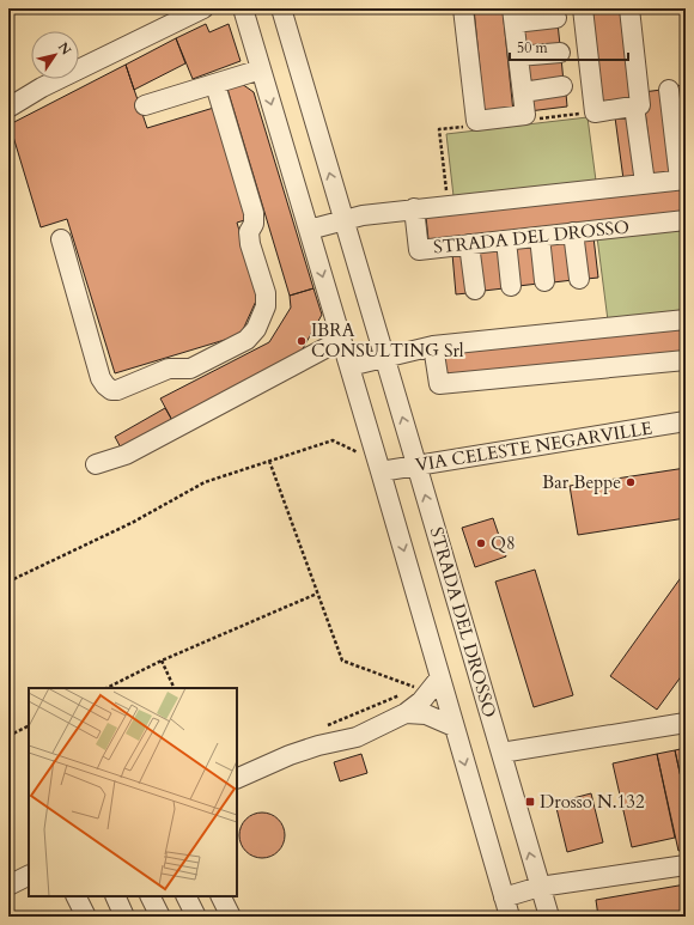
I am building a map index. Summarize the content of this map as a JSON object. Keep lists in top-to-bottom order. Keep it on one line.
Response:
{"streets":{"street":["STRADA DEL DROSSO","VIA CELESTE NEGARVILLE"]},"crossings":[["STRADA DEL DROSSO","VIA CELESTE NEGARVILLE"]],"places":{"other":["IBRA CONSULTING Srl","Bar Beppe","Q8"],"transit":["Drosso N.132"]},"scale_bar":"50 m","north":"top right"}
